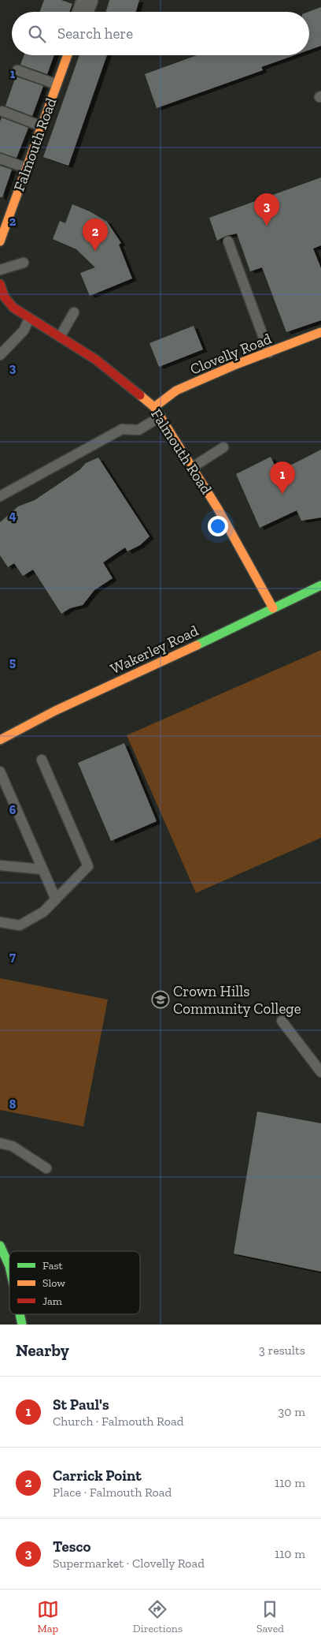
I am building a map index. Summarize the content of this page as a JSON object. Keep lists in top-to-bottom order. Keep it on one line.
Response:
{"streets":{"main road":["Falmouth Road","Clovelly Road","Wakerley Road"]},"crossings":[["Falmouth Road","Clovelly Road"],["Falmouth Road","Wakerley Road"]],"places":{"school or university":["Crown Hills Community College"]},"legend":["Fast","Slow","Jam"],"page":{"search":"Search here","pins":["3","2","1"],"heading":["Nearby","3 results"],"list":[{"mark":"1","name":"St Paul's","note":"Church · Falmouth Road","value":"30 m"},{"mark":"2","name":"Carrick Point","note":"Place · Falmouth Road","value":"110 m"},{"mark":"3","name":"Tesco","note":"Supermarket · Clovelly Road","value":"110 m"}],"nav":["Map","Directions","Saved"]},"grid":{"rows":["1","2","3","4","5","6","7","8"]}}
